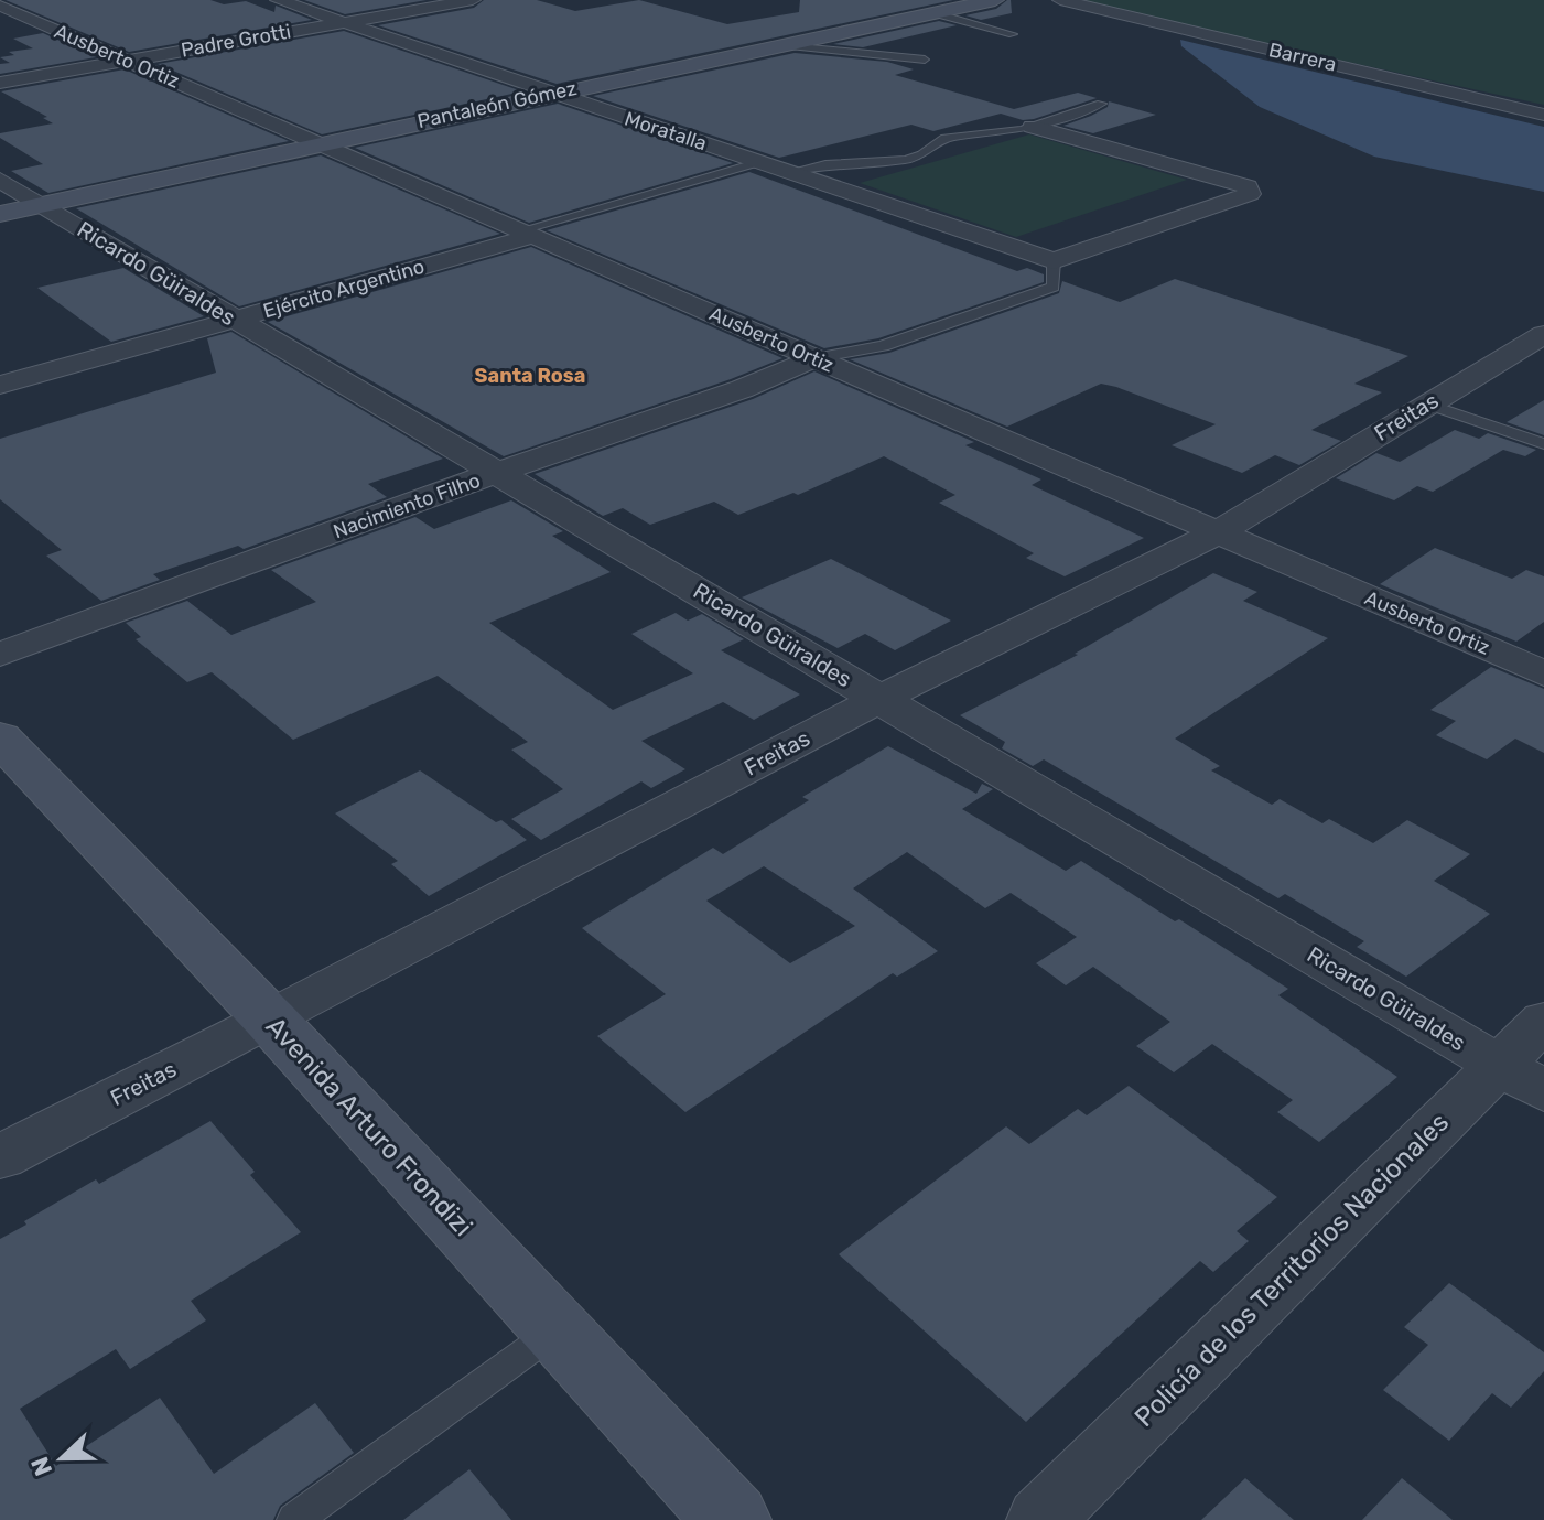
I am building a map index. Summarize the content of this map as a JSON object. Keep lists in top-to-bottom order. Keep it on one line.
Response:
{"streets":{"main road":["Pantaleón Gómez","Avenida Arturo Frondizi"],"street":["Padre Grotti","Ausberto Ortiz","Barrera","Moratalla","Ricardo Güiraldes","Ejército Argentino","Freitas","Nacimiento Filho","Policía de los Territorios Nacionales"]},"crossings":[["Padre Grotti","Ausberto Ortiz"],["Padre Grotti","Moratalla"],["Ausberto Ortiz","Pantaleón Gómez"],["Ausberto Ortiz","Ejército Argentino"],["Ausberto Ortiz","Freitas"],["Ausberto Ortiz","Nacimiento Filho"],["Pantaleón Gómez","Moratalla"],["Pantaleón Gómez","Ricardo Güiraldes"],["Ricardo Güiraldes","Ejército Argentino"],["Ricardo Güiraldes","Freitas"],["Ricardo Güiraldes","Nacimiento Filho"],["Ricardo Güiraldes","Policía de los Territorios Nacionales"],["Freitas","Avenida Arturo Frondizi"]],"districts":["Santa Rosa"],"north":"left"}
